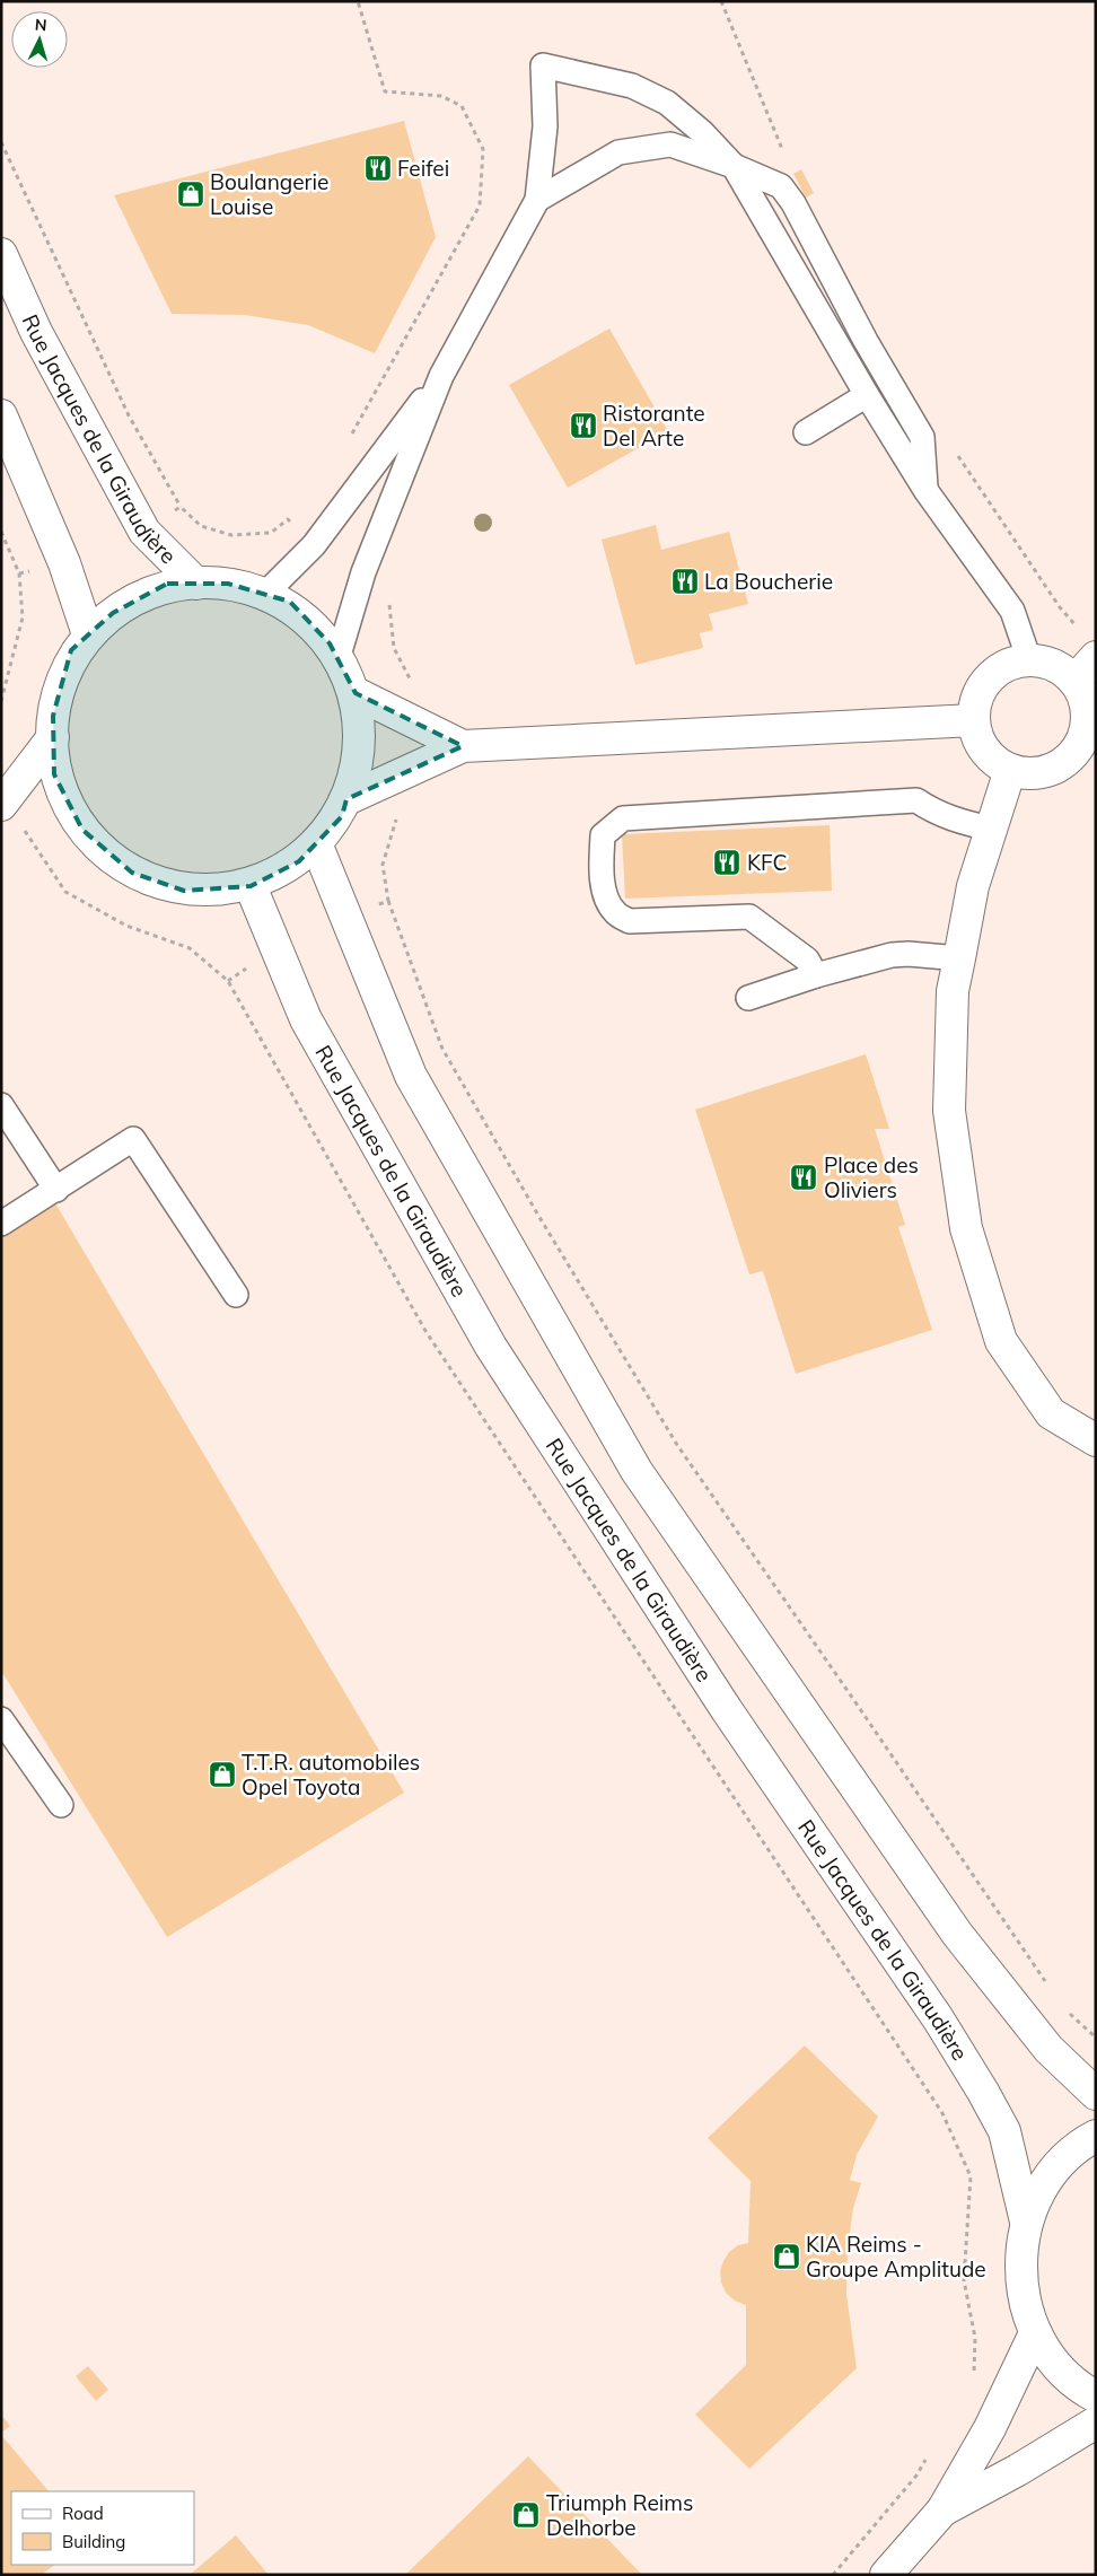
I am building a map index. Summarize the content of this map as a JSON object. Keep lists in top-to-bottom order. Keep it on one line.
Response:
{"streets":{"street":["Rue Jacques de la Giraudière"]},"places":{"restaurant":["Feifei","Ristorante Del Arte","La Boucherie","KFC","Place des Oliviers"],"shop":["Boulangerie Louise","T.T.R. automobiles Opel Toyota","KIA Reims - Groupe Amplitude","Triumph Reims Delhorbe"]},"legend":["Road","Building"],"north":"top"}
